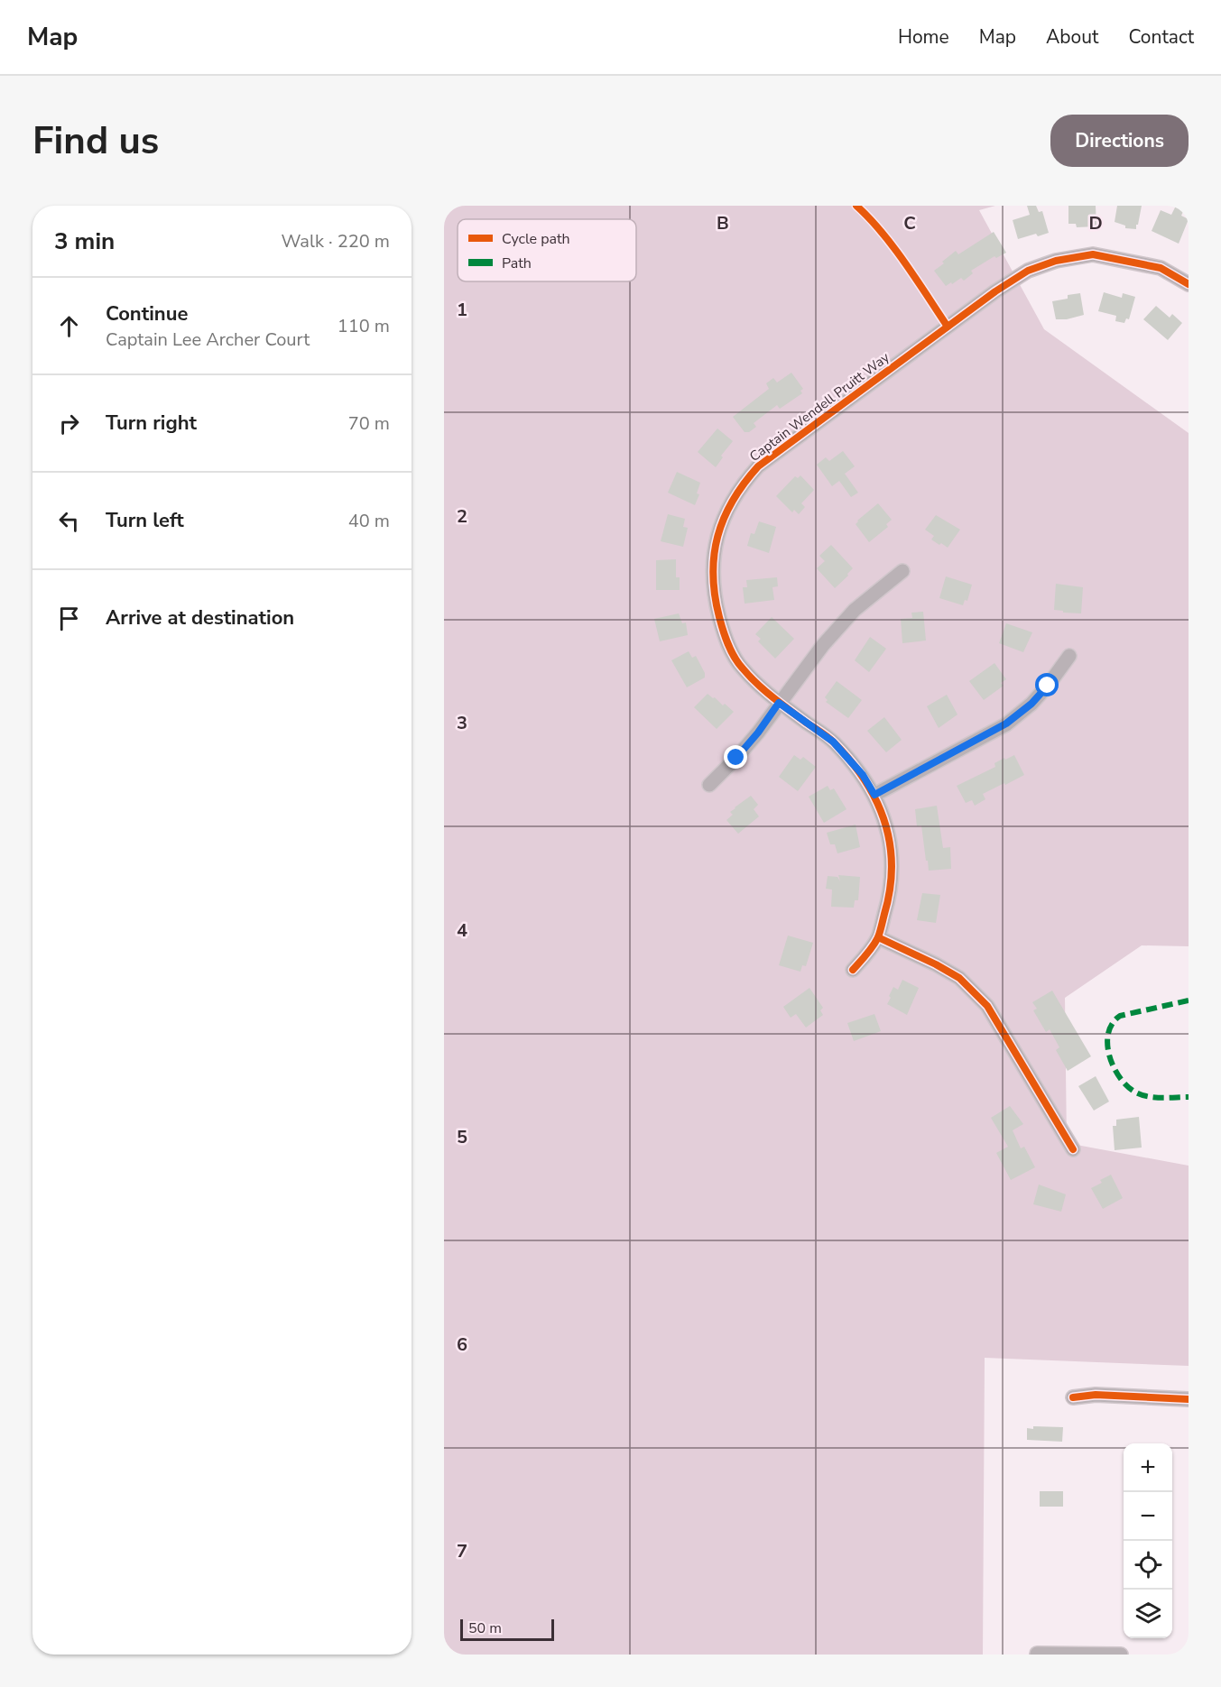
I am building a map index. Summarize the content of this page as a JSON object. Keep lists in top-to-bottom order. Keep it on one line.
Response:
{"streets":{"street":["Captain Wendell Pruitt Way"]},"legend":["Cycle path","Path"],"scale_bar":"50 m","page":{"header":"Map","nav":["Home","Map","About","Contact"],"buttons":"Directions","title":"Find us","heading":["3 min","Walk · 220 m"],"list":[["Continue","Captain Lee Archer Court","110 m"],["Turn right","70 m"],["Turn left","40 m"],"Arrive at destination"],"map_buttons":["+","−"],"scale":"50 m"},"grid":{"columns":["B","C","D"],"rows":["1","2","3","4","5","6","7"]}}
